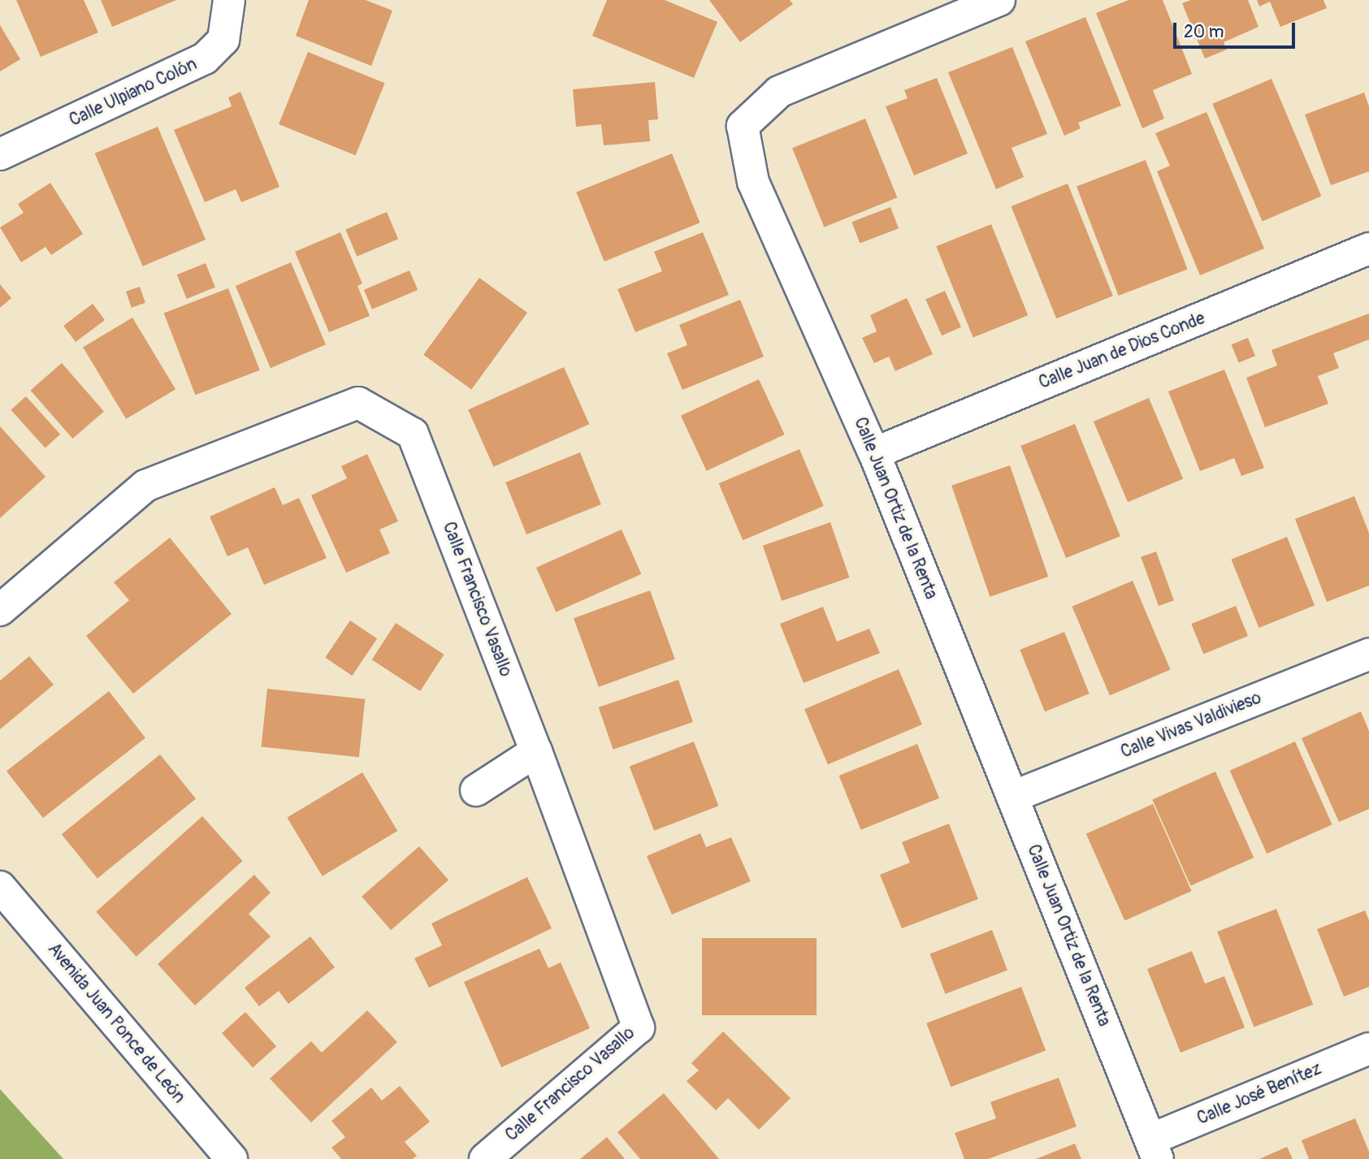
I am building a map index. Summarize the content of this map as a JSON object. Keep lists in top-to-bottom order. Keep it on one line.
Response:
{"streets":{"street":["Calle Ulpiano Colón","Calle Juan de Dios Conde","Calle Juan Ortiz de la Renta","Calle Francisco Vasallo","Calle Vivas Valdivieso","Avenida Juan Ponce de León","Calle José Benítez"]},"crossings":[["Calle Juan de Dios Conde","Calle Juan Ortiz de la Renta"],["Calle Juan Ortiz de la Renta","Calle Vivas Valdivieso"],["Calle Juan Ortiz de la Renta","Calle José Benítez"]],"scale_bar":"20 m"}
